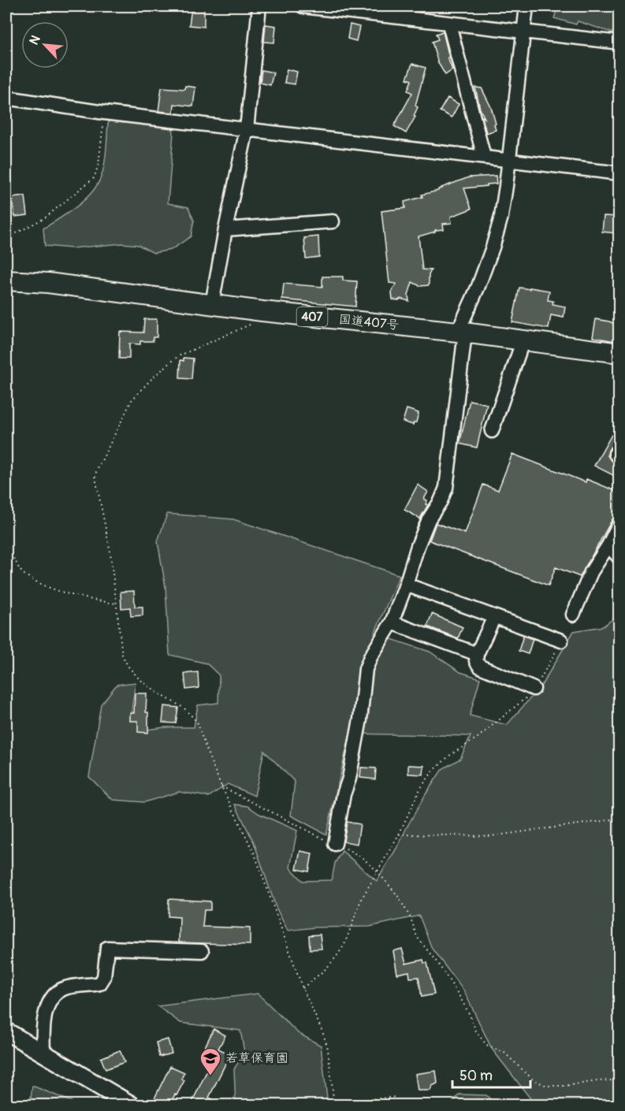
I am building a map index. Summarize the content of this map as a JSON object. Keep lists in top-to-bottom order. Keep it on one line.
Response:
{"streets":{"highway":["407","国道407号"]},"places":{"school or university":["若草保育園"]},"scale_bar":"50 m","north":"top left"}
